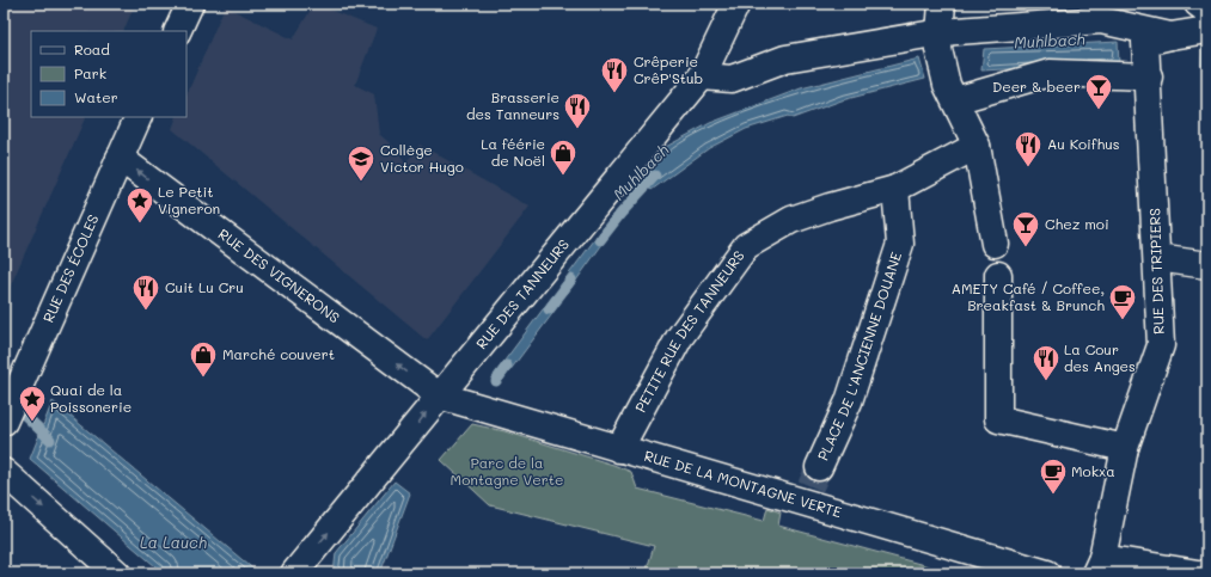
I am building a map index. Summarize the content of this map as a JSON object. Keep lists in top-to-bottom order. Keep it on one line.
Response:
{"streets":{"street":["RUE DES ÉCOLES","RUE DES TRIPIERS","RUE DES VIGNERONS","RUE DES TANNEURS","PETITE RUE DES TANNEURS","PLACE DE L'ANCIENNE DOUANE","RUE DE LA MONTAGNE VERTE"]},"crossings":[["RUE DES ÉCOLES","RUE DES VIGNERONS"],["RUE DES VIGNERONS","RUE DES TANNEURS"],["RUE DES VIGNERONS","RUE DE LA MONTAGNE VERTE"],["RUE DES TANNEURS","RUE DE LA MONTAGNE VERTE"],["PETITE RUE DES TANNEURS","PLACE DE L'ANCIENNE DOUANE"],["PETITE RUE DES TANNEURS","RUE DE LA MONTAGNE VERTE"],["PLACE DE L'ANCIENNE DOUANE","RUE DE LA MONTAGNE VERTE"]],"one_way":["RUE DES VIGNERONS"],"water":["Muhlbach","La Lauch"],"parks":["Parc de la Montagne Verte"],"places":{"restaurant":["Crêperie CrêP'Stub","Brasserie des Tanneurs","Au Koifhus","Cuit Lu Cru","La Cour des Anges"],"bar":["Deer & beer","Chez moi"],"shop":["La féérie de Noël","Marché couvert"],"school or university":["Collège Victor Hugo"],"place":["Le Petit Vigneron","Quai de la Poissonerie"],"cafe":["AMETY Café / Coffee, Breakfast & Brunch","Mokxa"]},"legend":["Road","Park","Water"]}
